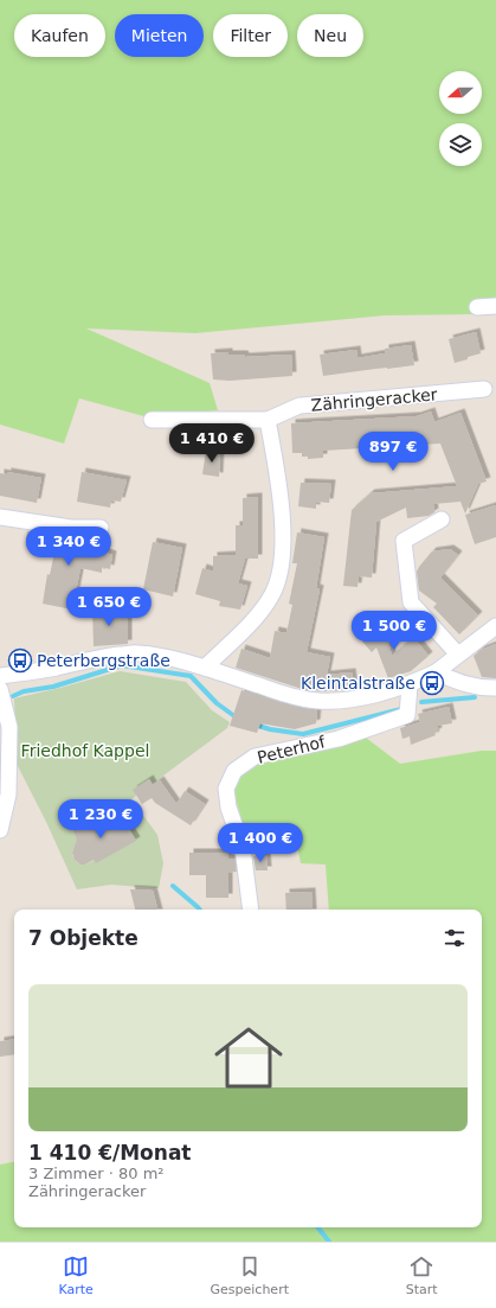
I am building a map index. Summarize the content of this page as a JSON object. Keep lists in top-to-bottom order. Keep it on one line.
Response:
{"streets":{"street":["Zähringeracker","Peterhof"]},"parks":["Friedhof Kappel"],"places":{"bus stop":["Peterbergstraße","Kleintalstraße"]},"north":"left","page":{"chip":["Kaufen","Mieten","Filter","Neu"],"price":["1 410 €","897 €","1 340 €","1 650 €","1 500 €","1 230 €","1 400 €"],"heading":"7 Objekte","list":[{"name":"1 410 €/Monat","note":"3 Zimmer · 80 m² · Zähringeracker"}],"tabs":["Karte","Gespeichert","Start"]}}
